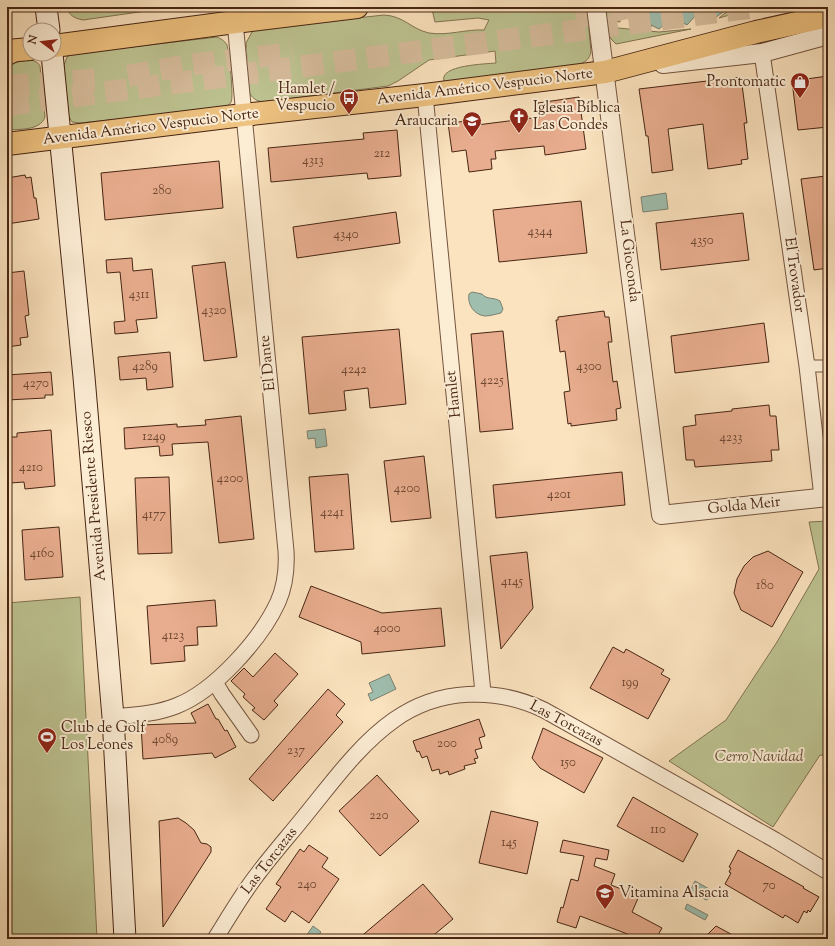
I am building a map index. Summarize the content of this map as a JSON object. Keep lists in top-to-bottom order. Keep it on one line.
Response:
{"streets":{"main road":["Avenida Américo Vespucio Norte","Avenida Presidente Riesco"],"street":["La Gioconda","El Trovador","El Dante","Hamlet","Golda Meir","Las Torcazas"]},"crossings":[["Avenida Américo Vespucio Norte","La Gioconda"],["Avenida Américo Vespucio Norte","El Trovador"],["Avenida Américo Vespucio Norte","El Dante"],["Avenida Américo Vespucio Norte","Hamlet"],["Avenida Américo Vespucio Norte","Avenida Presidente Riesco"],["La Gioconda","Golda Meir"],["El Trovador","Golda Meir"],["El Dante","Avenida Presidente Riesco"],["Hamlet","Las Torcazas"]],"parks":["Cerro Navidad"],"places":{"shop":["Prontomatic"],"bus stop":["Hamlet / Vespucio"],"church":["Iglesia Bíblica Las Condes"],"school or university":["Araucaria","Vitamina Alsacia"],"sports":["Club de Golf Los Leones"]},"house_numbers":["212","4313","280","4344","4340","4350","4311","4320","4289","4300","4242","4225","4270","1249","4233","4210","4200","4200","4201","4241","4177","4160","4145","180","4000","4123","199","4089","200","237","150","220","110","145","240","70"],"north":"left"}
